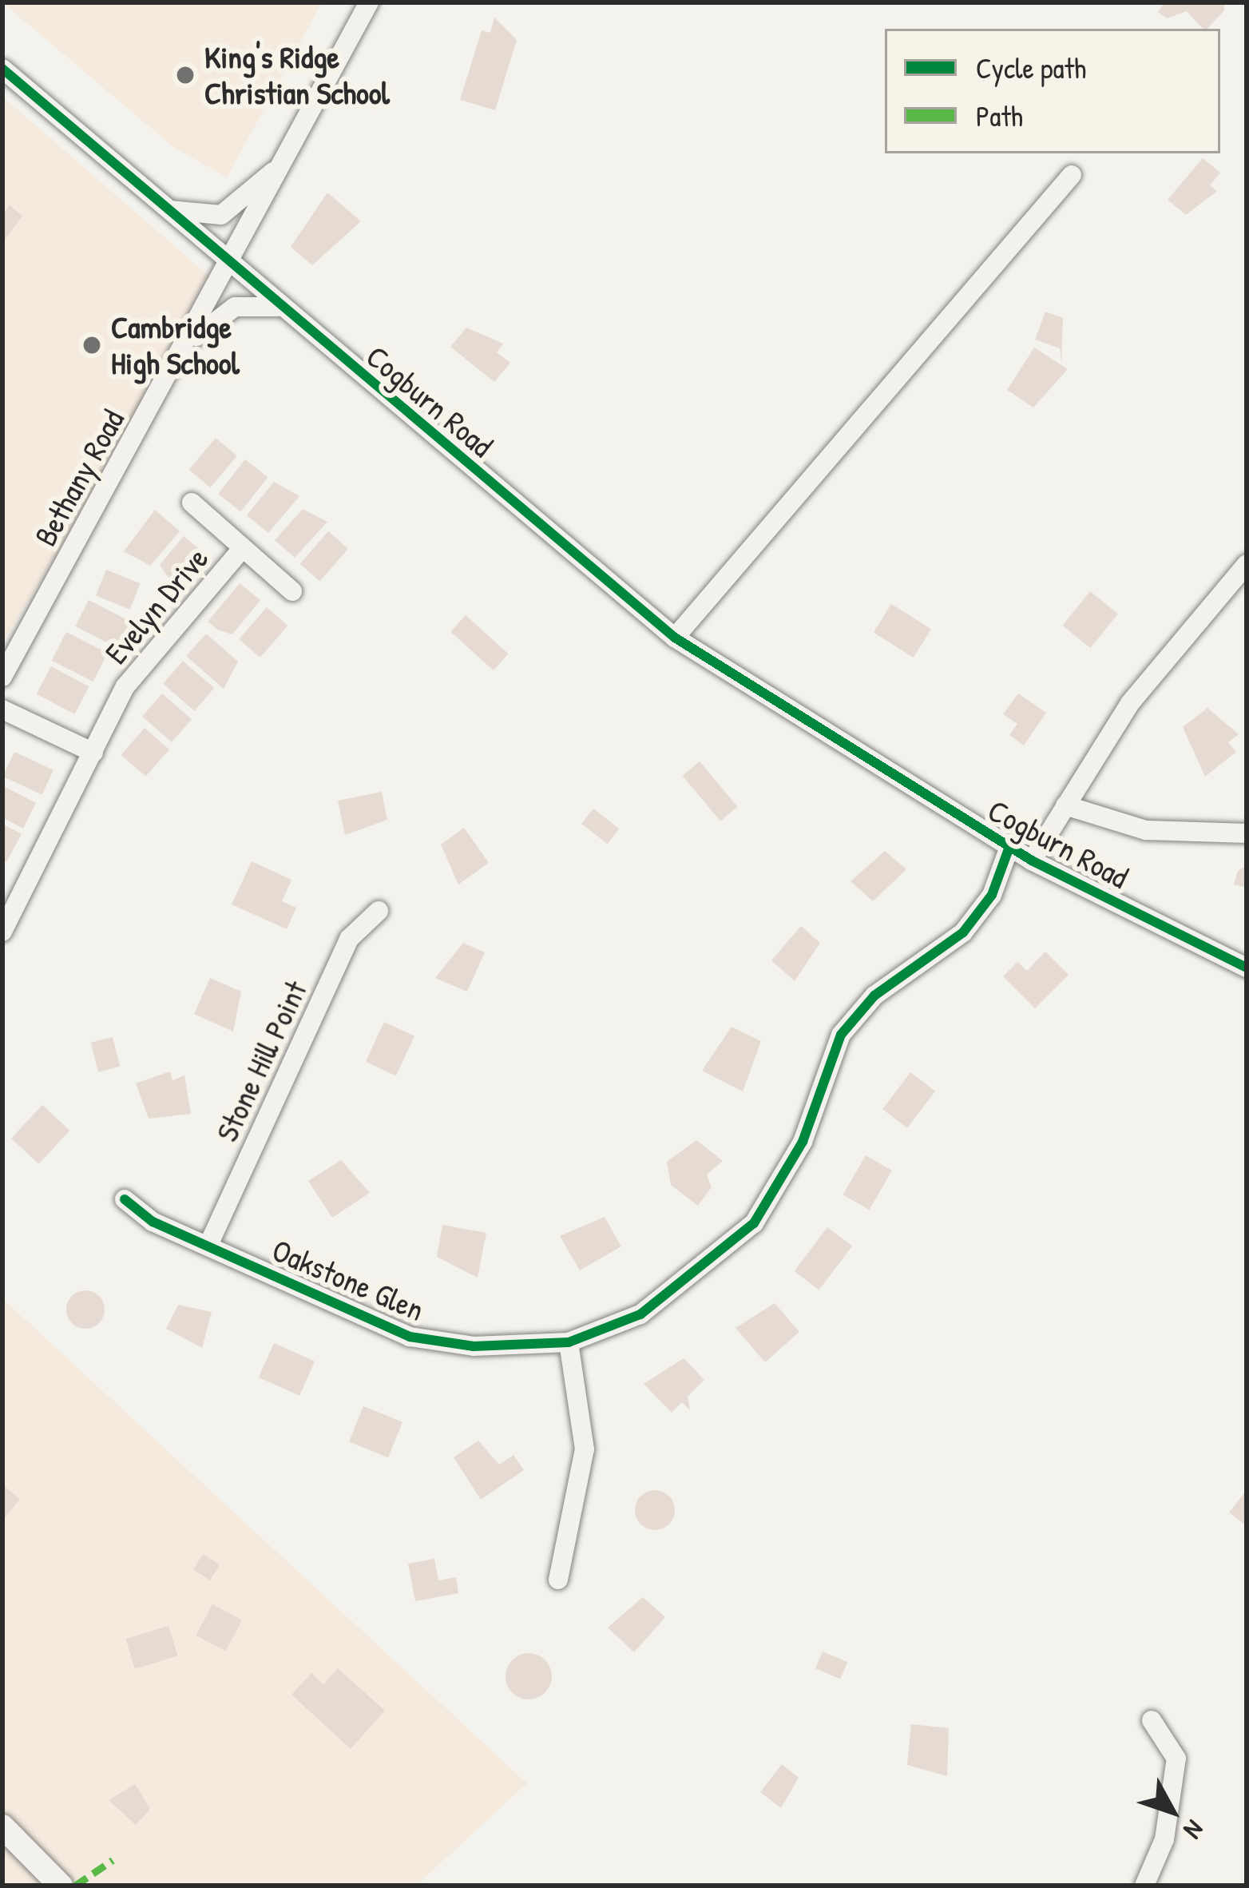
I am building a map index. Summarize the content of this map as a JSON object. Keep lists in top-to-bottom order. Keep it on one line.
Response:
{"streets":{"street":["Cogburn Road","Bethany Road","Evelyn Drive","Stone Hill Point","Oakstone Glen"]},"crossings":[["Cogburn Road","Bethany Road"],["Cogburn Road","Oakstone Glen"],["Stone Hill Point","Oakstone Glen"]],"places":["King's Ridge Christian School","Cambridge High School"],"legend":["Cycle path","Path"],"north":"bottom right"}
